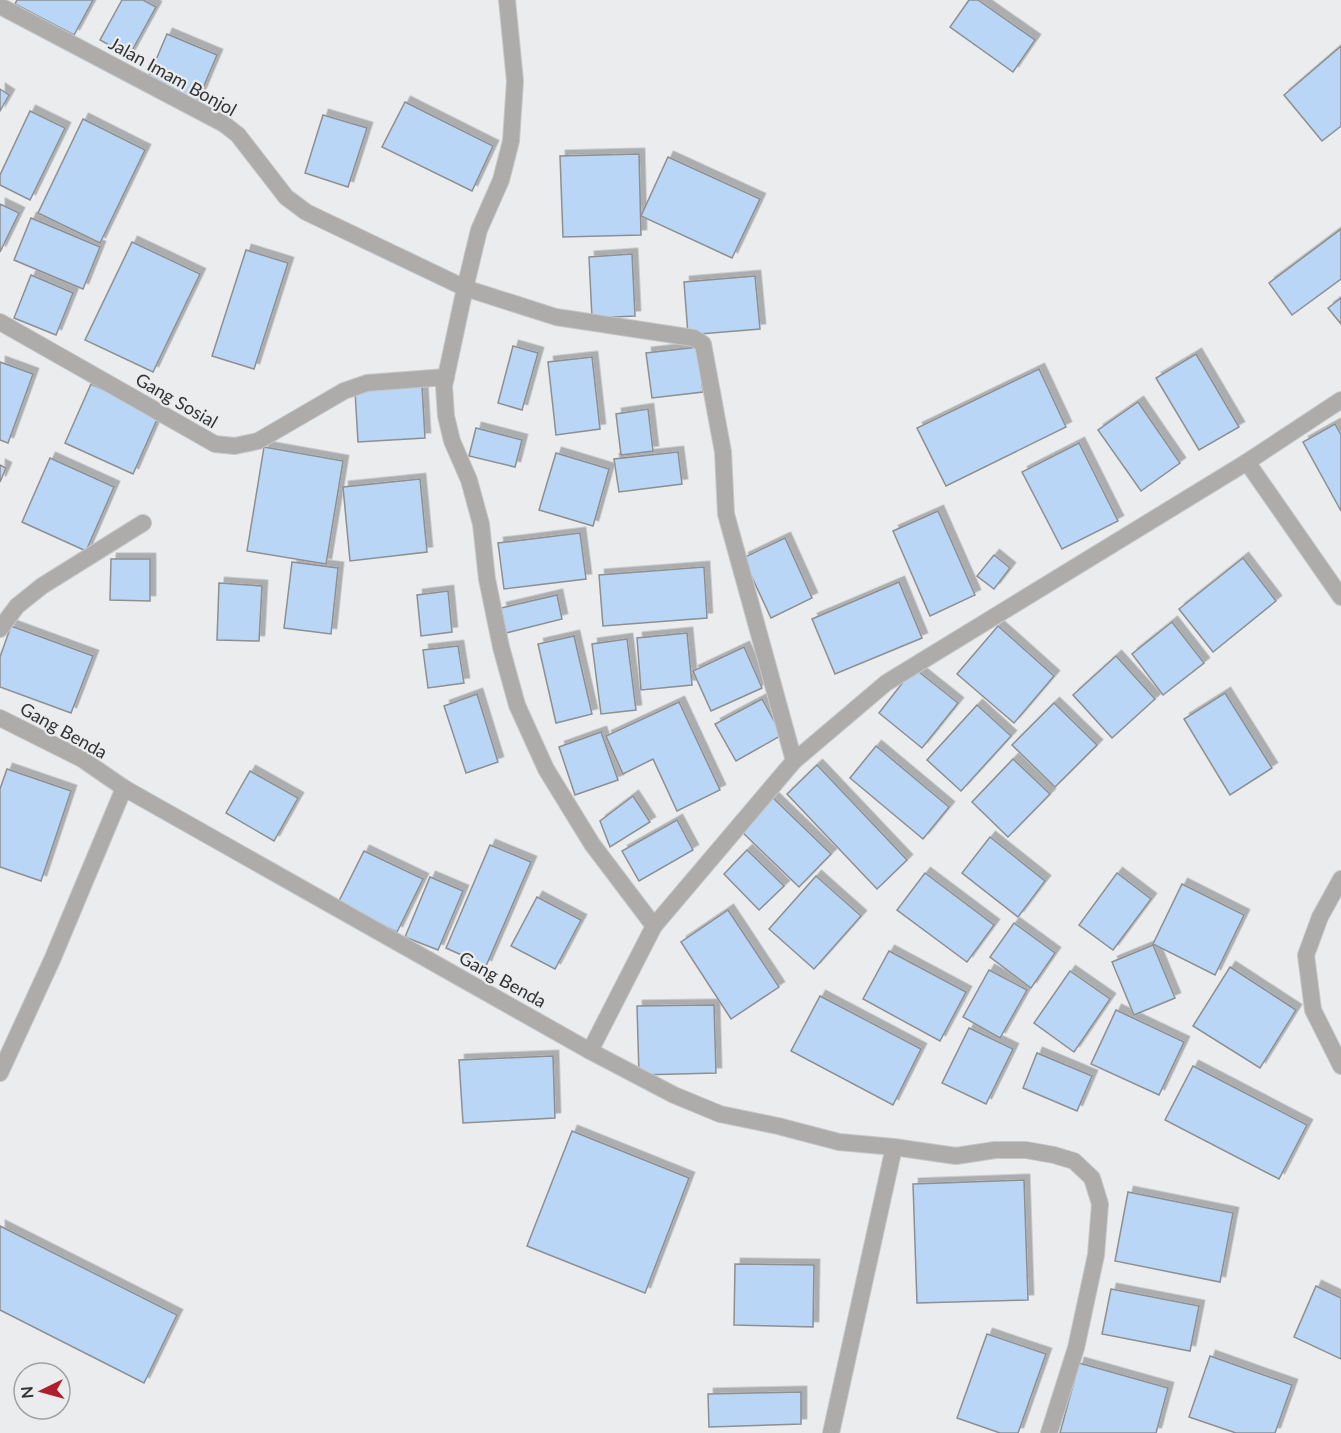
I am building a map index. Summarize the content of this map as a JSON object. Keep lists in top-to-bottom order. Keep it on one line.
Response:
{"streets":{"street":["Jalan Imam Bonjol","Gang Sosial","Gang Benda"]},"north":"left"}
